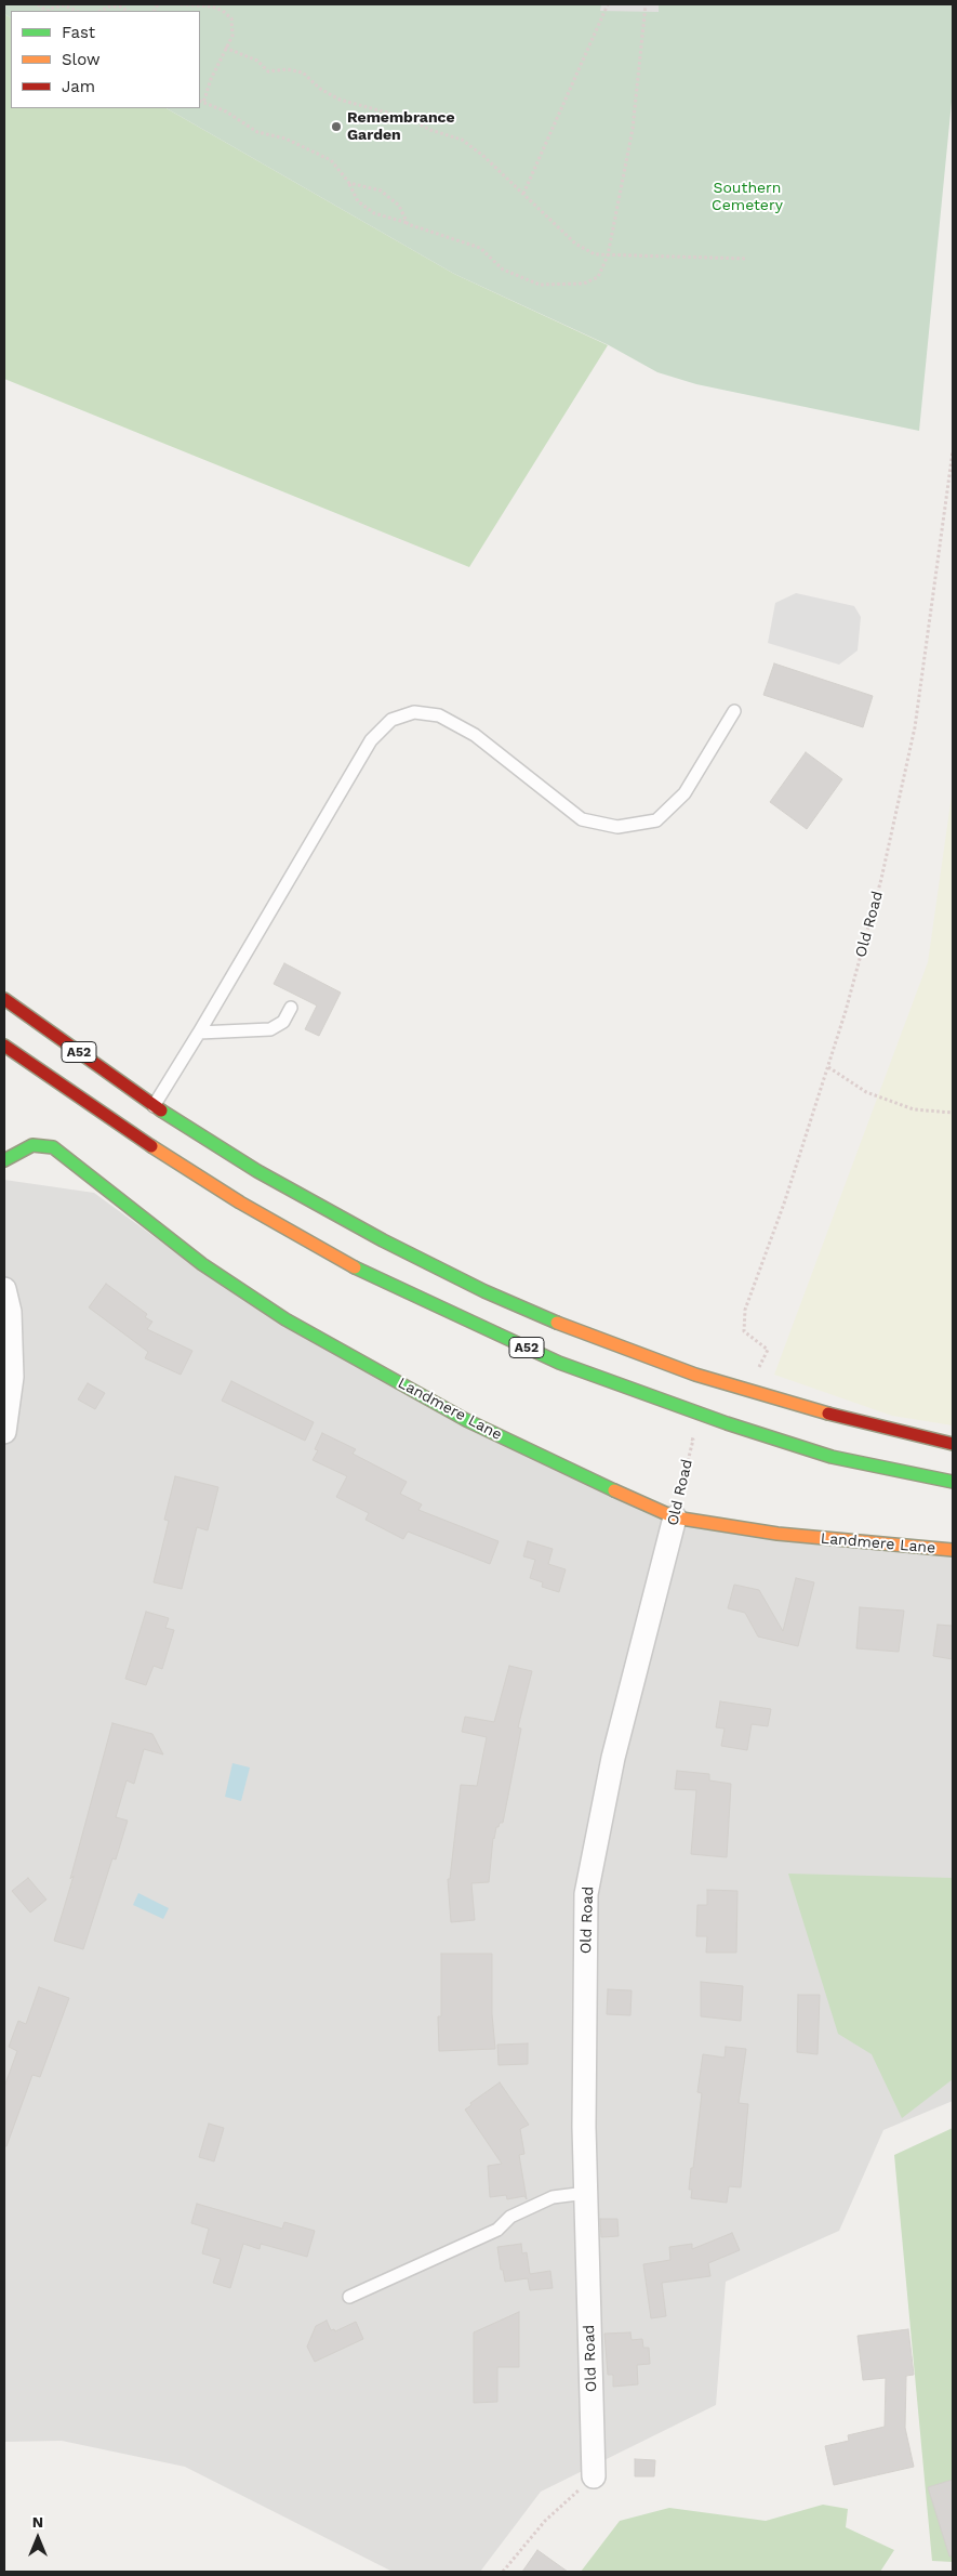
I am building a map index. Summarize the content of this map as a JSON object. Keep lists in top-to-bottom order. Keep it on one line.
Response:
{"streets":{"main road":["A52","Landmere Lane"],"street":["Old Road"]},"crossings":[["Old Road","Landmere Lane"]],"parks":["Southern Cemetery"],"places":["Remembrance Garden"],"legend":["Fast","Slow","Jam"],"north":"top"}
